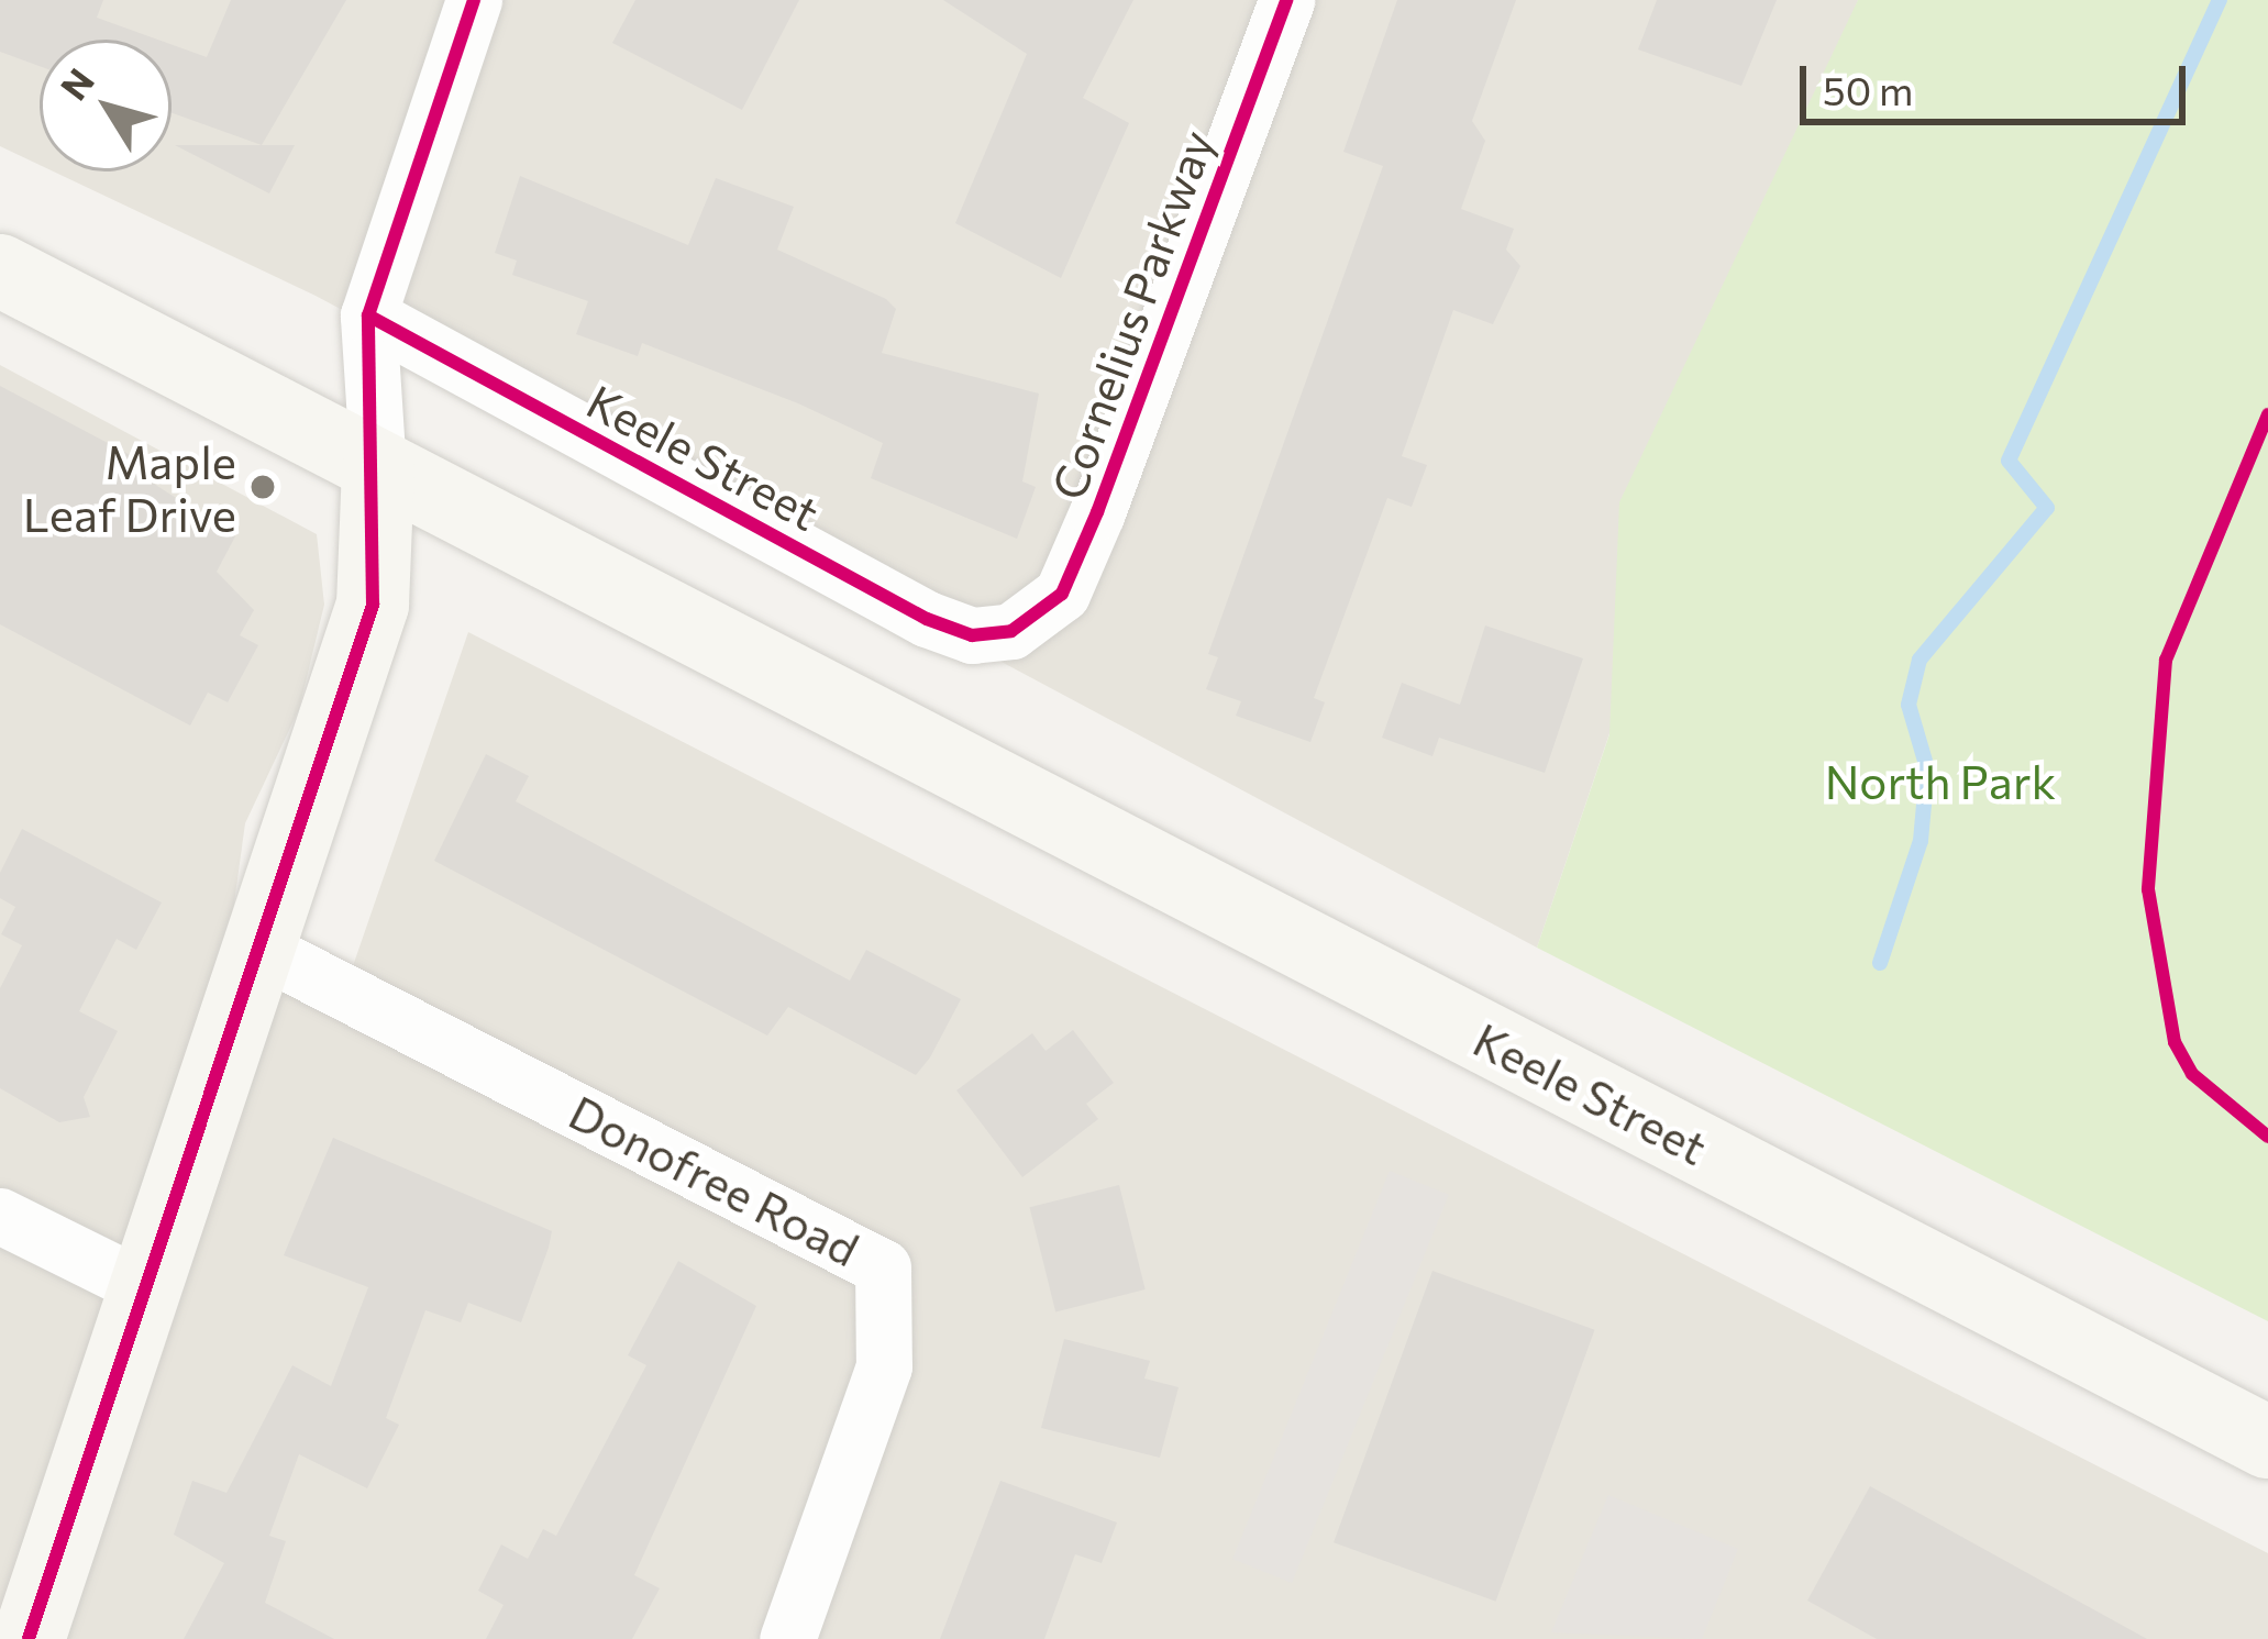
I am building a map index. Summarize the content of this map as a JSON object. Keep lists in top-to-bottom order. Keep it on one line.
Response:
{"streets":{"main road":["Keele Street"],"street":["Cornelius Parkway","Donofree Road"]},"crossings":[["Cornelius Parkway","Keele Street"]],"parks":["North Park"],"places":["Maple Leaf Drive"],"scale_bar":"50 m","north":"top left"}
